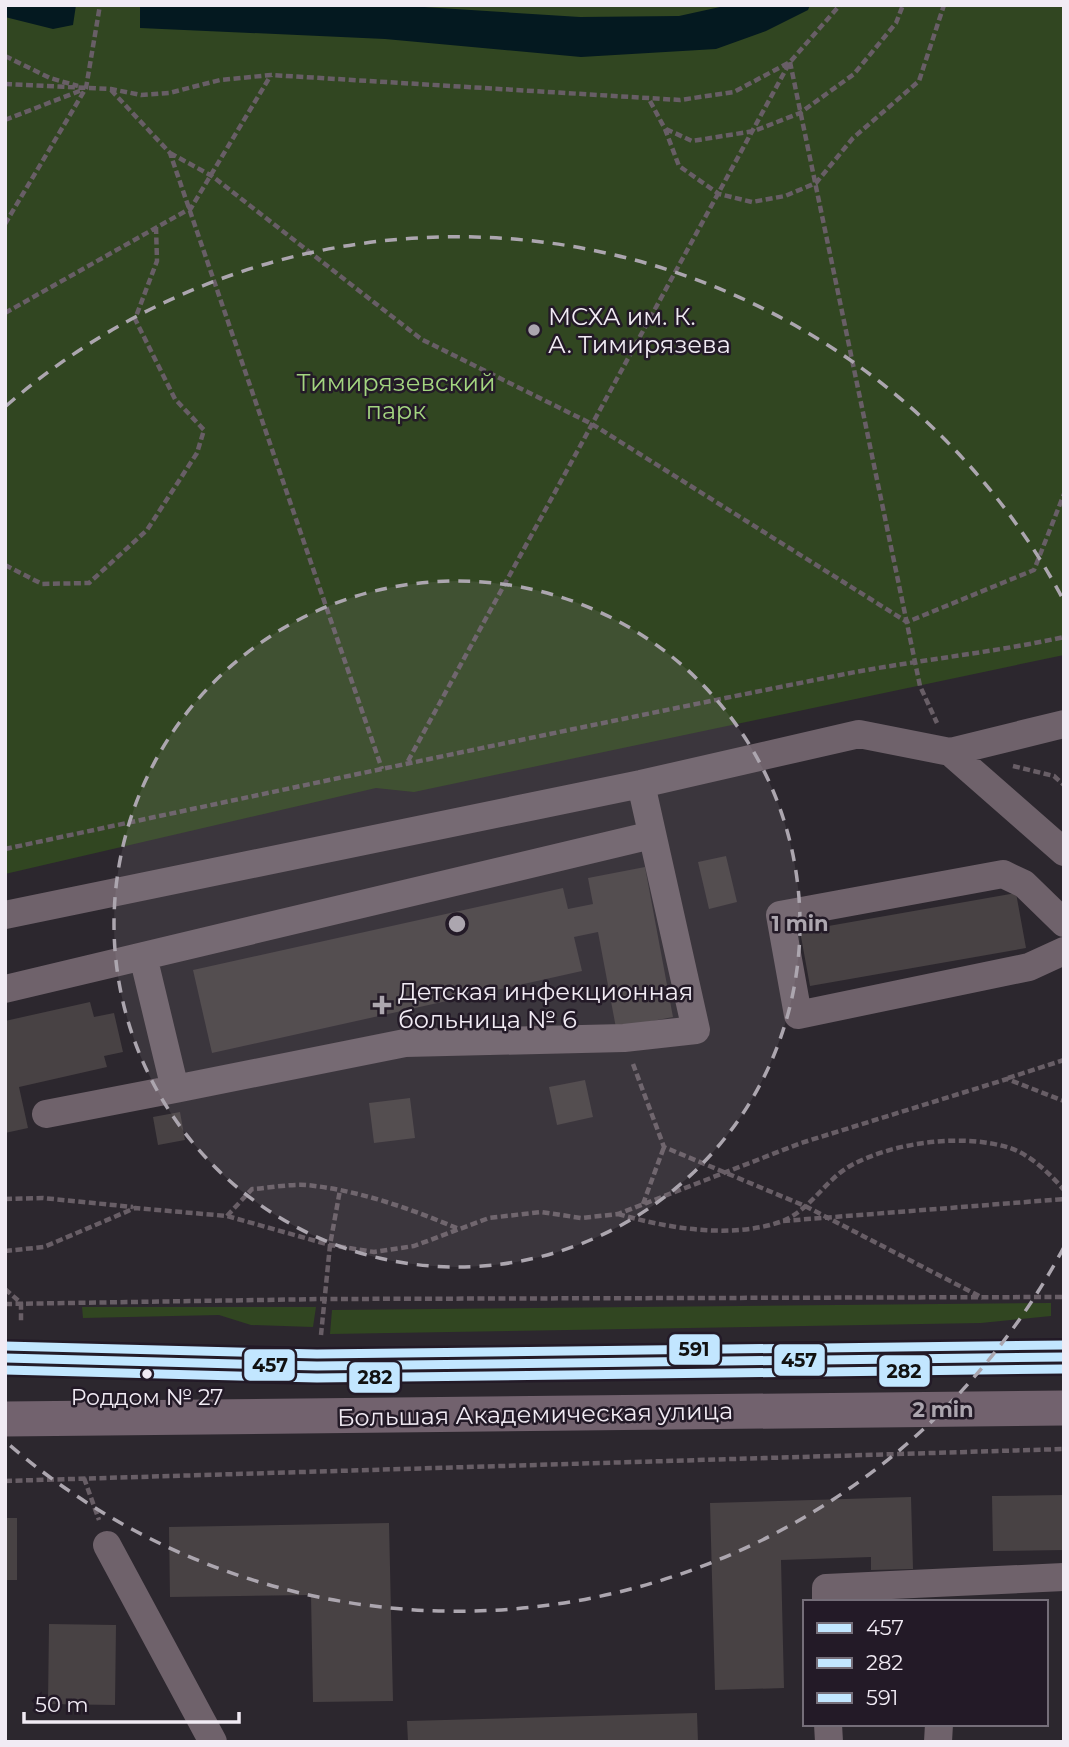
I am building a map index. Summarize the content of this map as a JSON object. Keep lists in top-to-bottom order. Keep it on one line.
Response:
{"streets":{"main road":["Большая Академическая улица"]},"parks":["Тимирязевский парк"],"places":{"other":["МСХА им. К. А. Тимирязева","Роддом № 27"],"health":["Детская инфекционная больница № 6"]},"lines":["transit line 591","transit line 457","transit line 282"],"legend":["457","282","591"],"scale_bar":"50 m","rings":["1 min","2 min"]}
